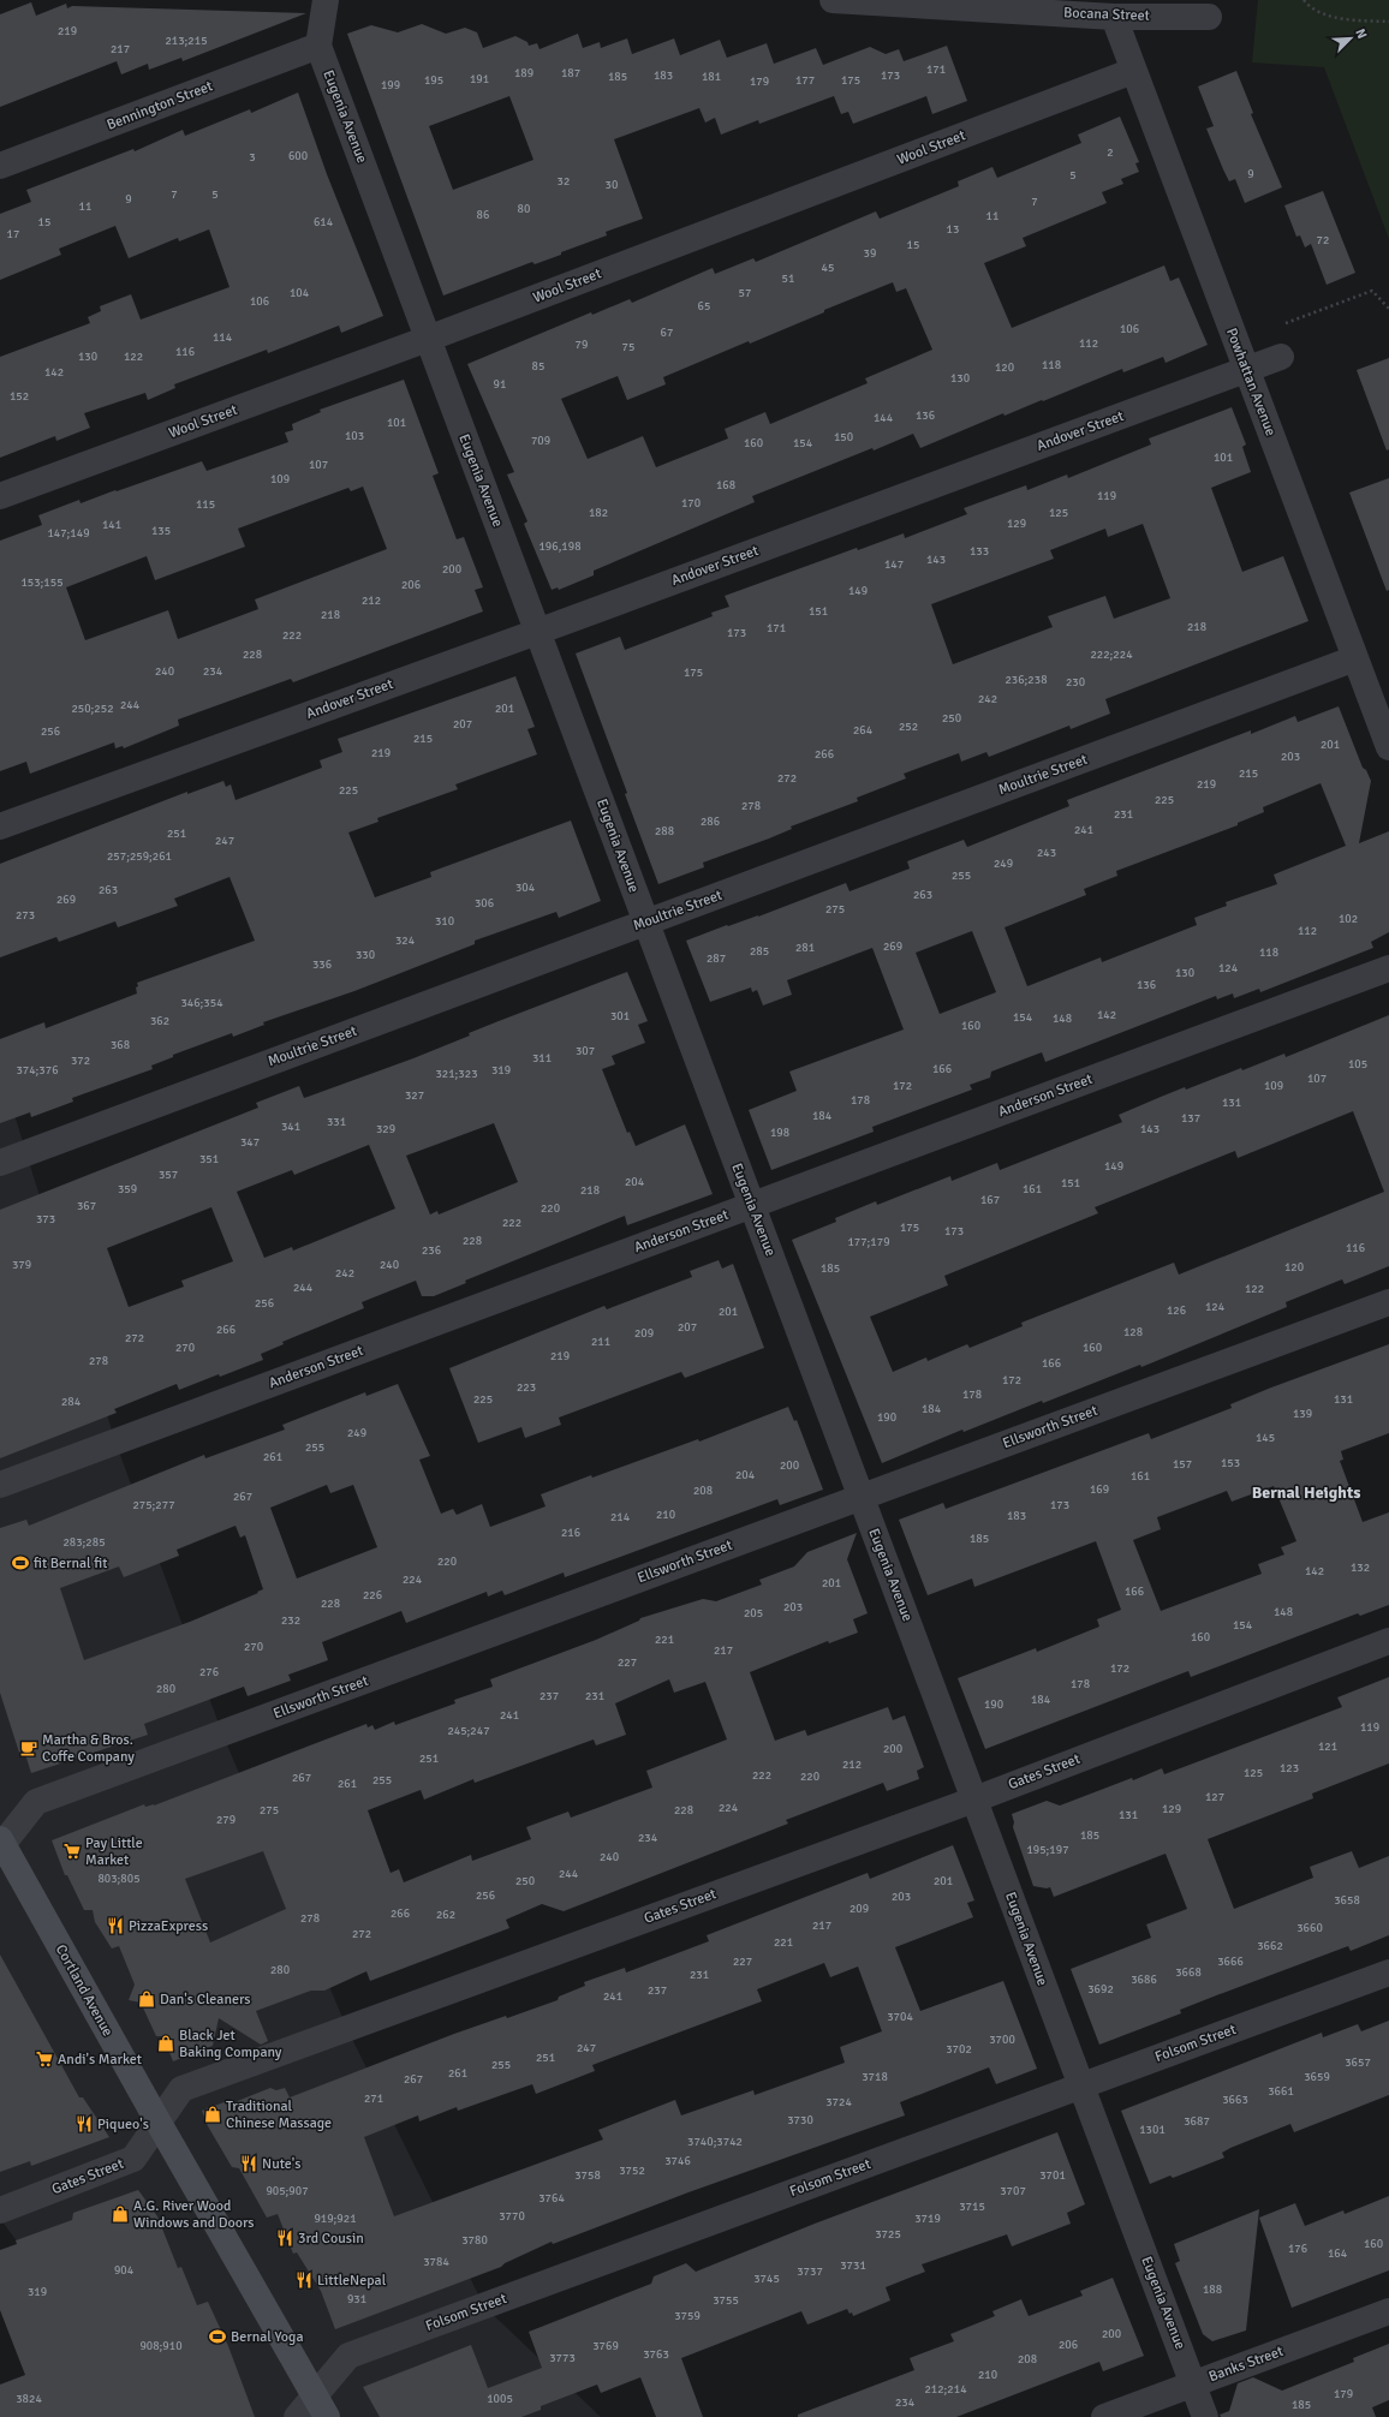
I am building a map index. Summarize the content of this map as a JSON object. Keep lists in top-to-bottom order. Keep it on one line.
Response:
{"streets":{"street":["Bocana Street","Bennington Street","Eugenia Avenue","Wool Street","Powhattan Avenue","Andover Street","Moultrie Street","Anderson Street","Ellsworth Street","Gates Street","Cortland Avenue","Folsom Street","Banks Street"]},"crossings":[["Bocana Street","Powhattan Avenue"],["Bennington Street","Eugenia Avenue"],["Eugenia Avenue","Wool Street"],["Eugenia Avenue","Andover Street"],["Eugenia Avenue","Moultrie Street"],["Eugenia Avenue","Anderson Street"],["Eugenia Avenue","Ellsworth Street"],["Eugenia Avenue","Gates Street"],["Eugenia Avenue","Folsom Street"],["Eugenia Avenue","Banks Street"],["Wool Street","Powhattan Avenue"],["Powhattan Avenue","Andover Street"],["Powhattan Avenue","Moultrie Street"],["Ellsworth Street","Cortland Avenue"],["Gates Street","Cortland Avenue"],["Cortland Avenue","Folsom Street"]],"districts":["Bernal Heights"],"places":{"sports":["fit Bernal fit","Bernal Yoga"],"cafe":["Martha & Bros. Coffe Company"],"supermarket":["Pay Little Market","Andi's Market"],"restaurant":["PizzaExpress","Piqueo's","Nute's","3rd Cousin","LittleNepal"],"shop":["Dan's Cleaners","Black Jet Baking Company","Traditional Chinese Massage","A.G. River Wood Windows and Doors"]},"house_numbers":["219","213;215","217","171","189","187","183","173","185","181","191","195","177","175","179","199","2","600","3","9","5","32","30","7","5","9","7","11","80","86","11","15","614","13","17","72","15","39","45","51","104","57","106","65","106","67","114","112","79","75","116","130","122","118","85","120","142","130","91","152","136","144","101","103","150","709","160","154","101","107","109","168","119","170","115","182","125","129","141","135","147;149","196,198","133","143","147","200","153;155","206","149","212","151","218","218","171","173","222","228","222;224","240","234","175","236;238","230","242","244","250;252","201","250","207","252","264","256","215","201","219","266","203","215","272","219","225","225","278","231","286","241","288","251","247","243","257;259;261","249","255","304","263","263","269","306","275","273","102","310","112","324","269","281","285","118","330","287","336","124","130","136","346;354","142","301","154","148","362","160","368","307","311","372","105","166","374;376","319","321;323","107","172","109","327","178","131","184","137","331","341","329","143","198","347","351","149","357","204","151","359","161","218","167","367","220","373","222","175","173","228","177;179","116","236","379","240","120","185","242","244","122","256","124","126","201","207","266","128","209","272","211","270","160","219","278","166","172","223","178","225","131","284","184","139","190","249","145","255","261","153","157","200","204","161","169","208","267","275;277","173","210","183","214","216","185","283;285","220","132","142","224","201","166","226","228","203","148","205","232","154","160","221","270","217","227","172","276","178","280","237","231","184","190","241","119","245;247","121","200","251","212","123","125","222","220","267","255","261","127","224","129","275","228","131","279","185","234","195;197","240","244","803;805","250","201","256","203","3658","209","266","262","278","217","3660","272","221","3662","227","3666","280","3668","231","3686","3692","237","241","3704","3700","247","3702","251","3657","255","261","3718","3659","267","3661","271","3663","3724","3730","3687","1301","3740;3742","3746","3752","3758","3701","905;907","3707","3764","3715","3770","919;921","3719","3725","3780","160","176","164","3784","3731","904","3737","3745","188","319","931","3755","3759","200","206","908;910","3769","3763","3773","208","210","212;214","179","3824","1005","234","185"],"north":"top right"}
